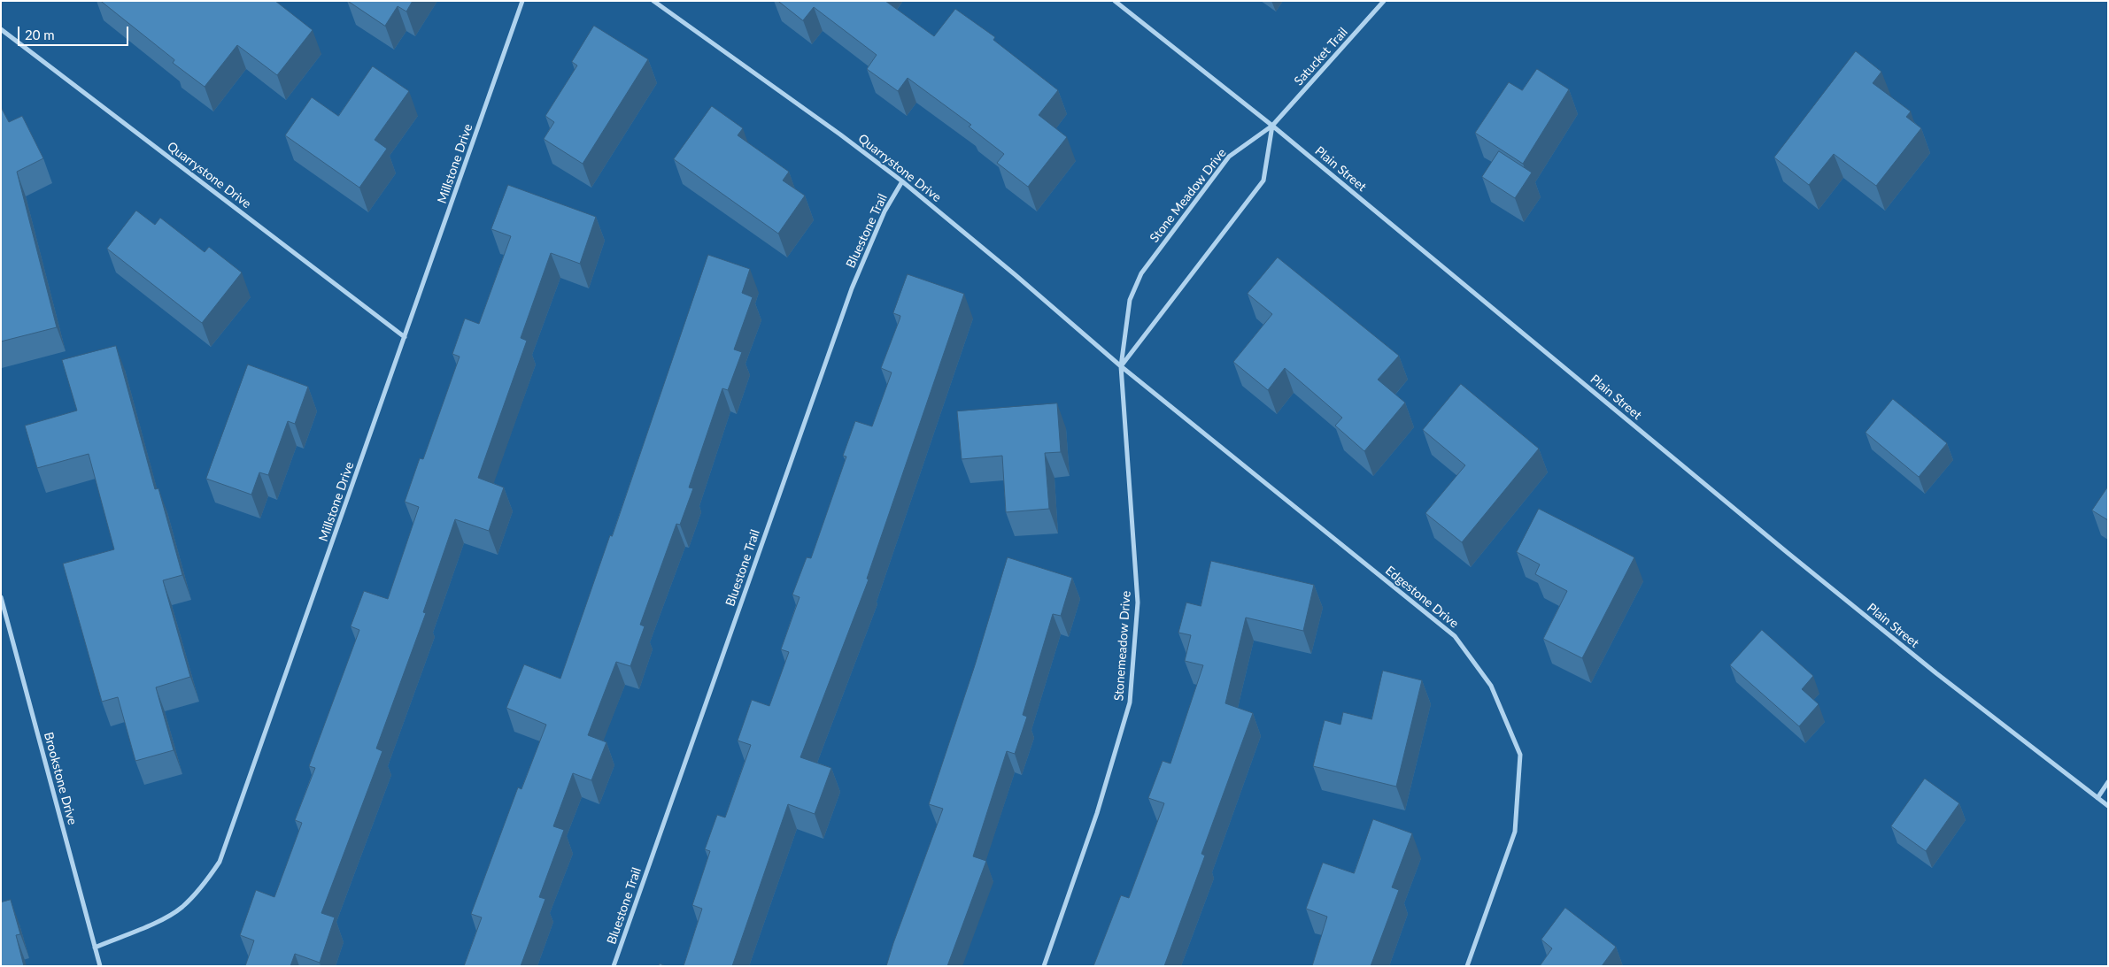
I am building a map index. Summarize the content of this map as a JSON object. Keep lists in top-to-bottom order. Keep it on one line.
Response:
{"streets":{"street":["Satucket Trail","Millstone Drive","Quarrystone Drive","Plain Street","Stone Meadow Drive","Bluestone Trail","Edgestone Drive","Stonemeadow Drive","Brookstone Drive"]},"crossings":[["Satucket Trail","Plain Street"],["Satucket Trail","Stone Meadow Drive"],["Millstone Drive","Quarrystone Drive"],["Millstone Drive","Brookstone Drive"],["Quarrystone Drive","Stone Meadow Drive"],["Quarrystone Drive","Bluestone Trail"],["Quarrystone Drive","Edgestone Drive"],["Quarrystone Drive","Stonemeadow Drive"],["Plain Street","Stone Meadow Drive"],["Stone Meadow Drive","Edgestone Drive"],["Stone Meadow Drive","Stonemeadow Drive"],["Edgestone Drive","Stonemeadow Drive"]],"scale_bar":"20 m"}
